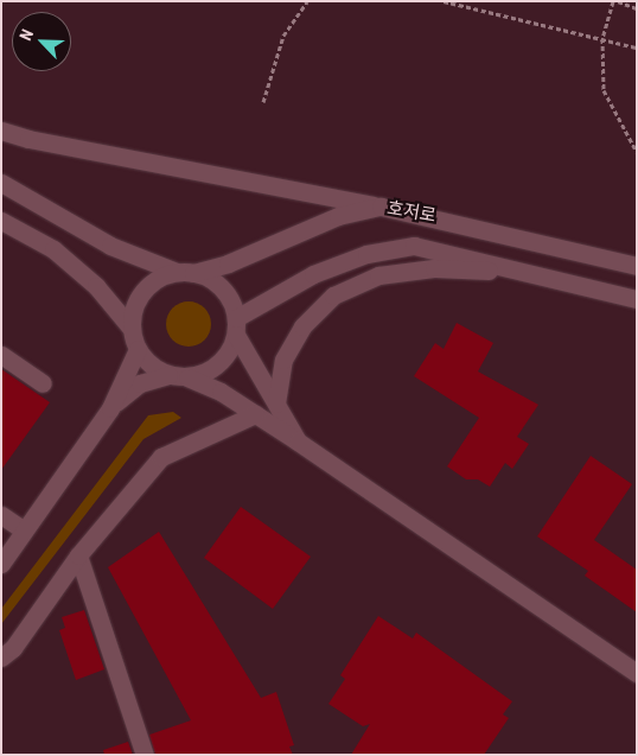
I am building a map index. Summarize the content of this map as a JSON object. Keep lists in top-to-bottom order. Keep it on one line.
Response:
{"streets":{"street":["호저로"]},"north":"top left"}
